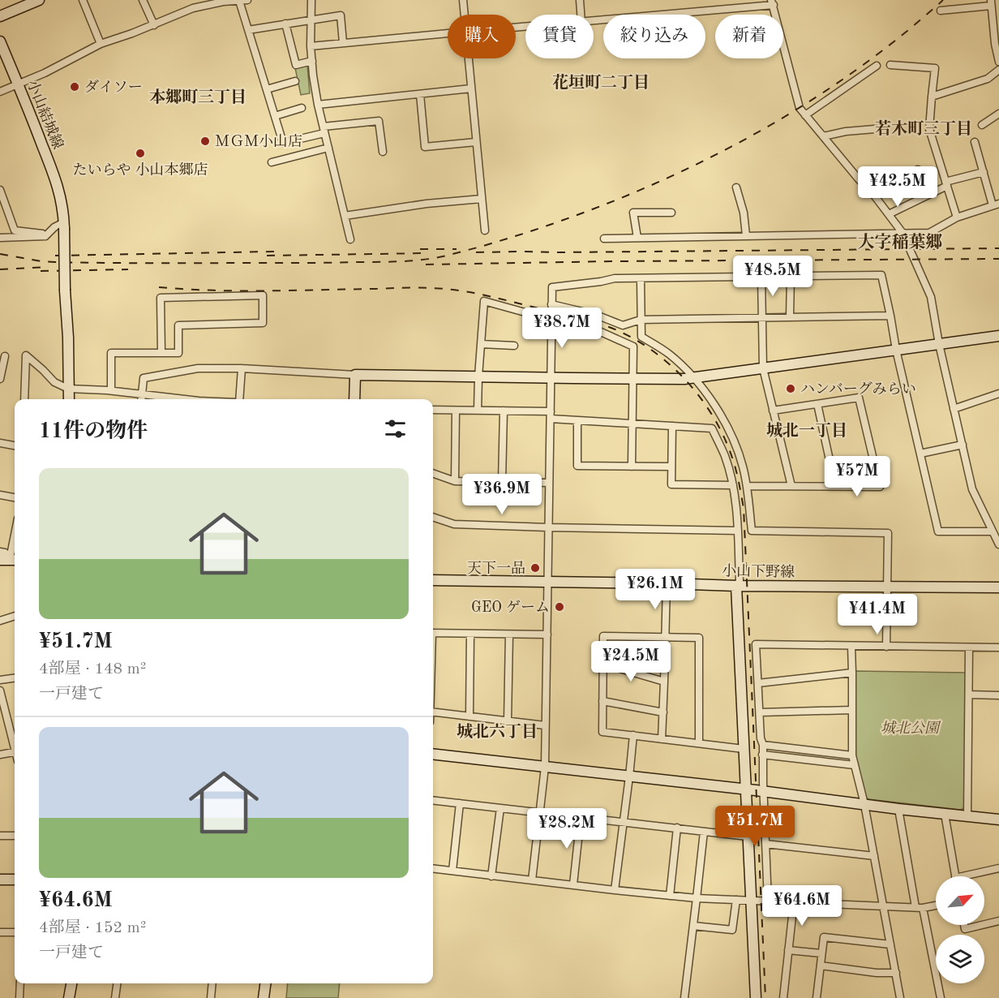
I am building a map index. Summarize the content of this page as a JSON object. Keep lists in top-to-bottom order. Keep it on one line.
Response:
{"streets":{"street":["小山結城線","小山下野線"]},"districts":["花垣町二丁目","本郷町三丁目","若木町三丁目","大字稲葉郷","城北一丁目","城北六丁目"],"parks":["城北公園"],"places":["ダイソー","ＭＧＭ小山店","たいらや 小山本郷店","ハンバーグみらい","天下一品","GEO ゲーム"],"north":"top right","page":{"chip":["購入","賃貸","絞り込み","新着"],"price":["¥42.5M","¥48.5M","¥38.7M","¥57M","¥36.9M","¥26.1M","¥41.4M","¥24.5M","¥51.7M","¥28.2M","¥64.6M"],"heading":"11件の物件","list":[{"name":"¥51.7M","note":"4部屋 · 148 m² · 一戸建て"},{"name":"¥64.6M","note":"4部屋 · 152 m² · 一戸建て"}]}}
